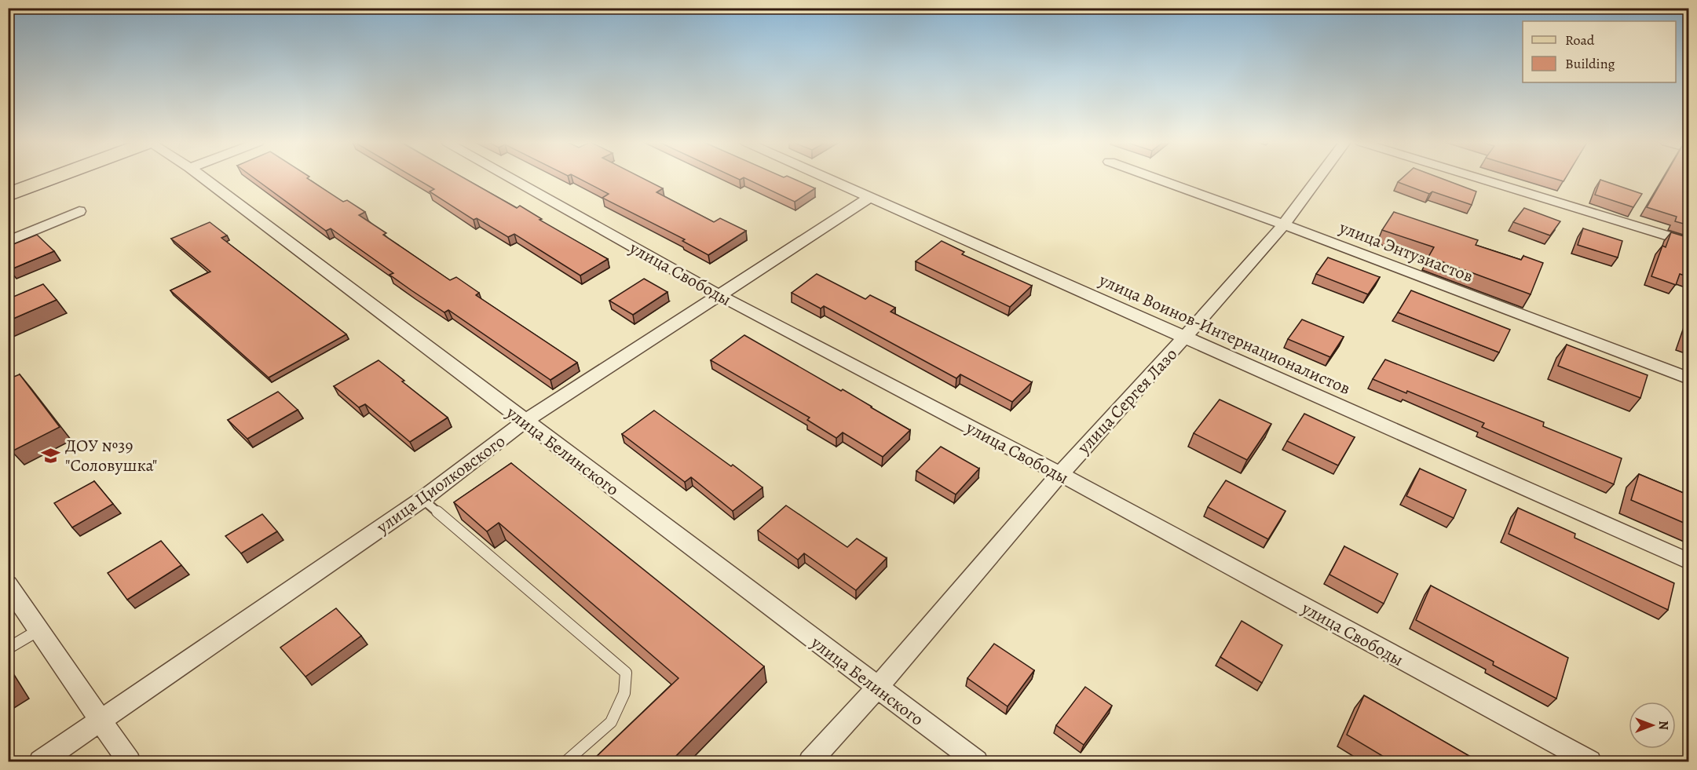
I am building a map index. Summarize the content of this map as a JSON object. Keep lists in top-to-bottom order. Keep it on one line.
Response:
{"streets":{"street":["улица Энтузиастов","улица Свободы","улица Воинов-Интернационалистов","улица Сергея Лазо","улица Белинского","улица Циолковского"]},"crossings":[["улица Энтузиастов","улица Сергея Лазо"],["улица Свободы","улица Сергея Лазо"],["улица Свободы","улица Циолковского"],["улица Воинов-Интернационалистов","улица Сергея Лазо"],["улица Воинов-Интернационалистов","улица Циолковского"],["улица Сергея Лазо","улица Белинского"],["улица Белинского","улица Циолковского"]],"places":{"school or university":["ДОУ №39 \"Соловушка\""]},"legend":["Road","Building"],"north":"right"}
